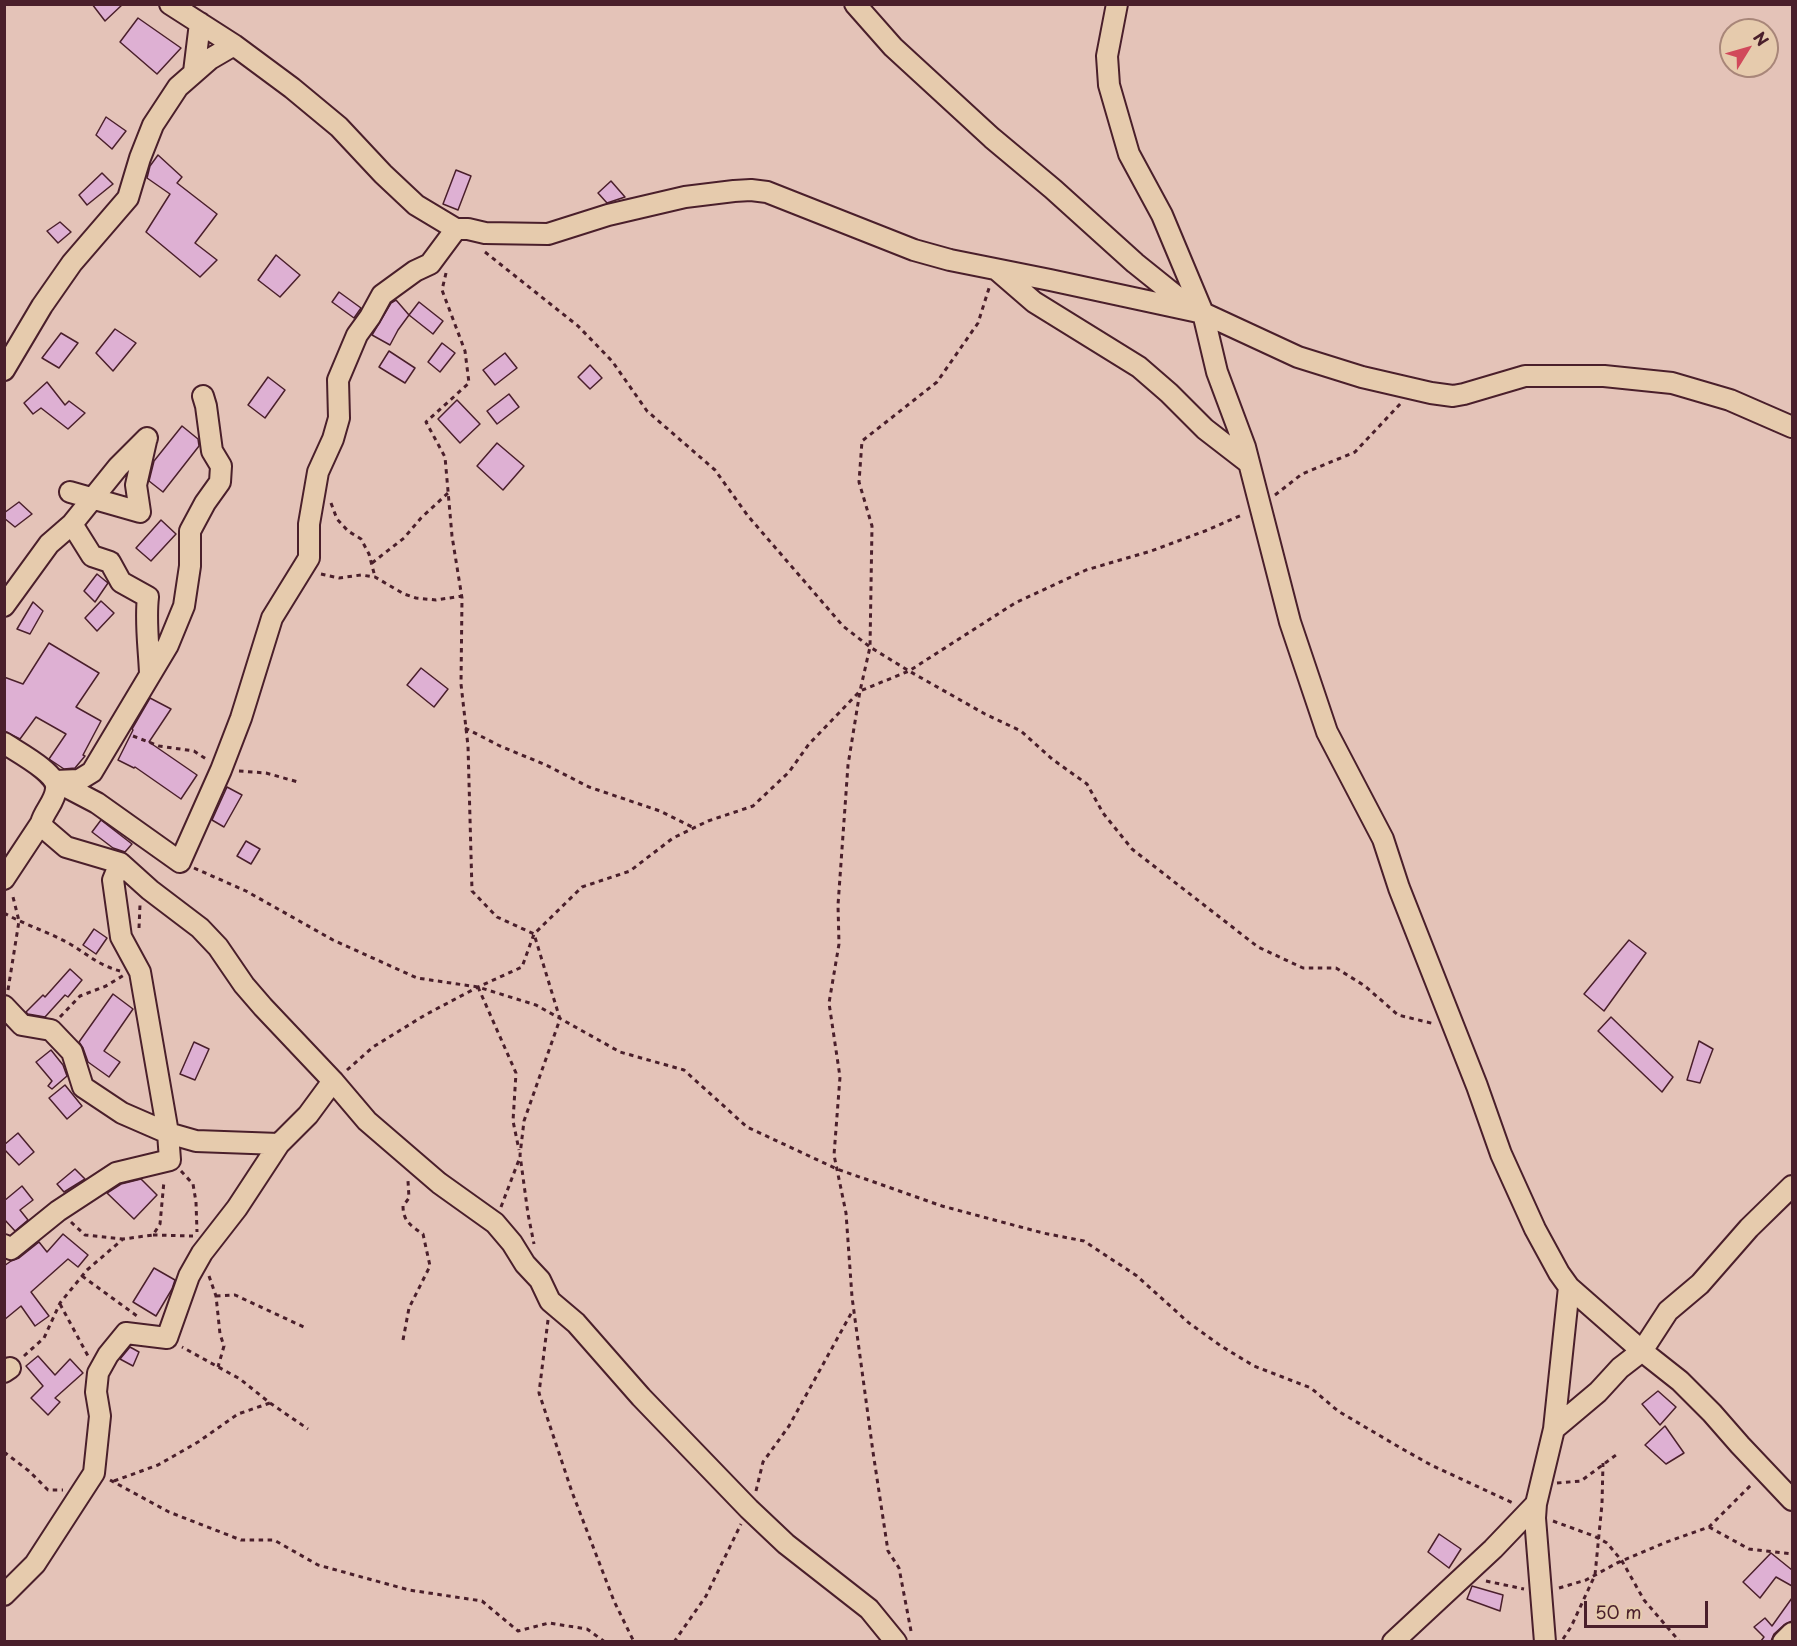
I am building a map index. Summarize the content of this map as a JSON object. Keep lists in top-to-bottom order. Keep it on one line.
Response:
{"scale_bar":"50 m","north":"top right"}
